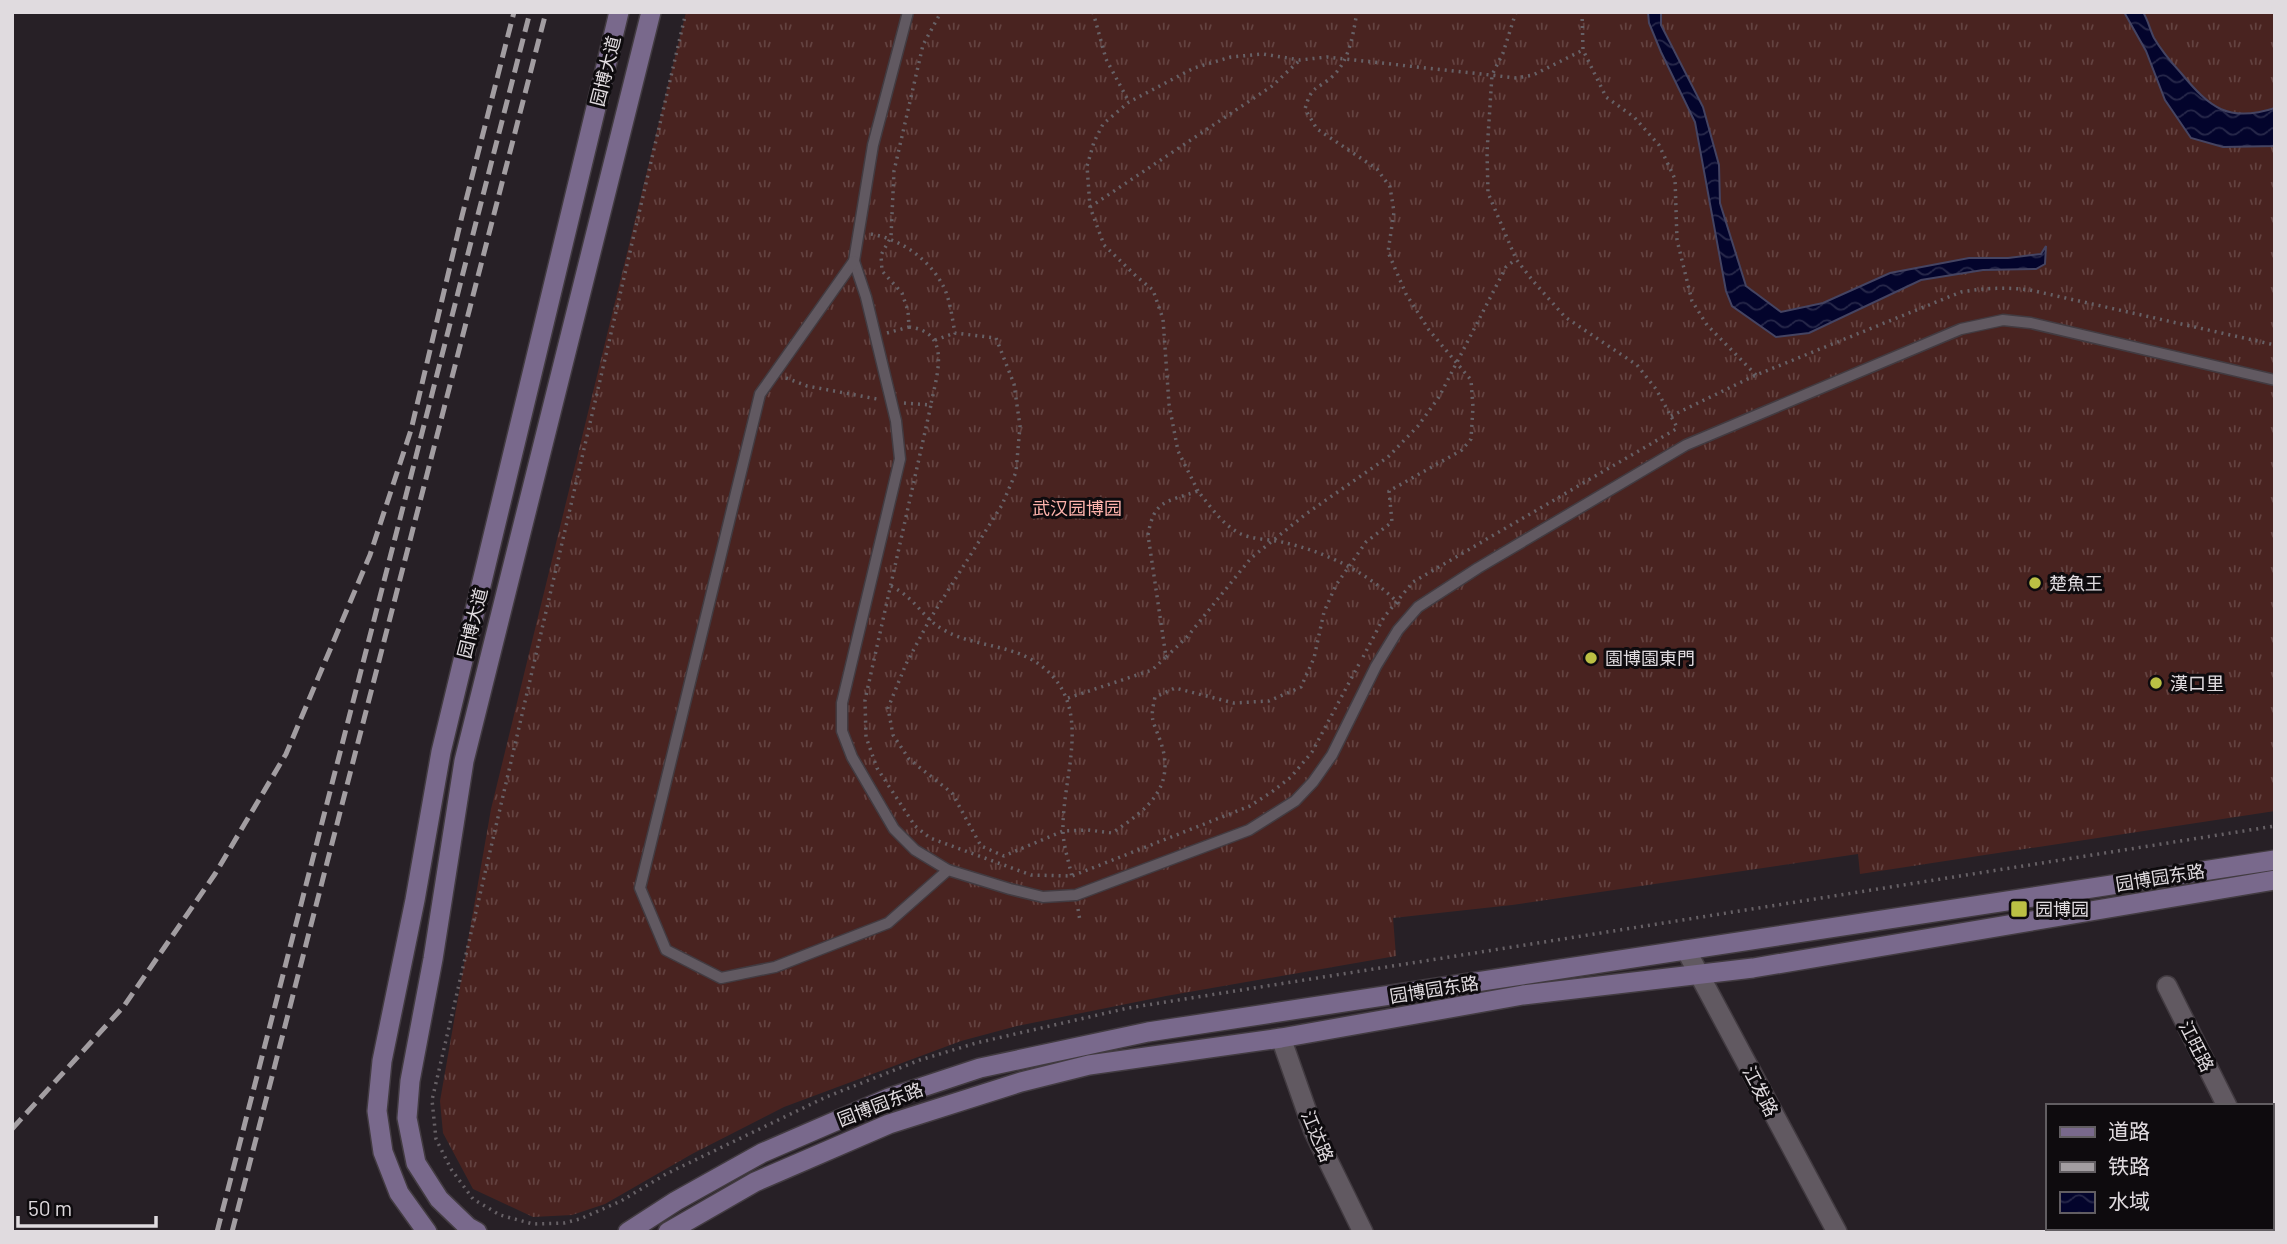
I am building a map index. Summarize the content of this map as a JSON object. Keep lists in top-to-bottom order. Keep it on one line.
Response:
{"streets":{"main road":["园博大道","园博园东路"],"street":["江旺路","江发路","江达路"]},"crossings":[["园博园东路","江发路"],["园博园东路","江达路"]],"parks":["武汉园博园"],"places":{"other":["楚魚王","園博園東門","漢口里"],"transit":["园博园"]},"legend":["道路","铁路","水域"],"scale_bar":"50 m"}
